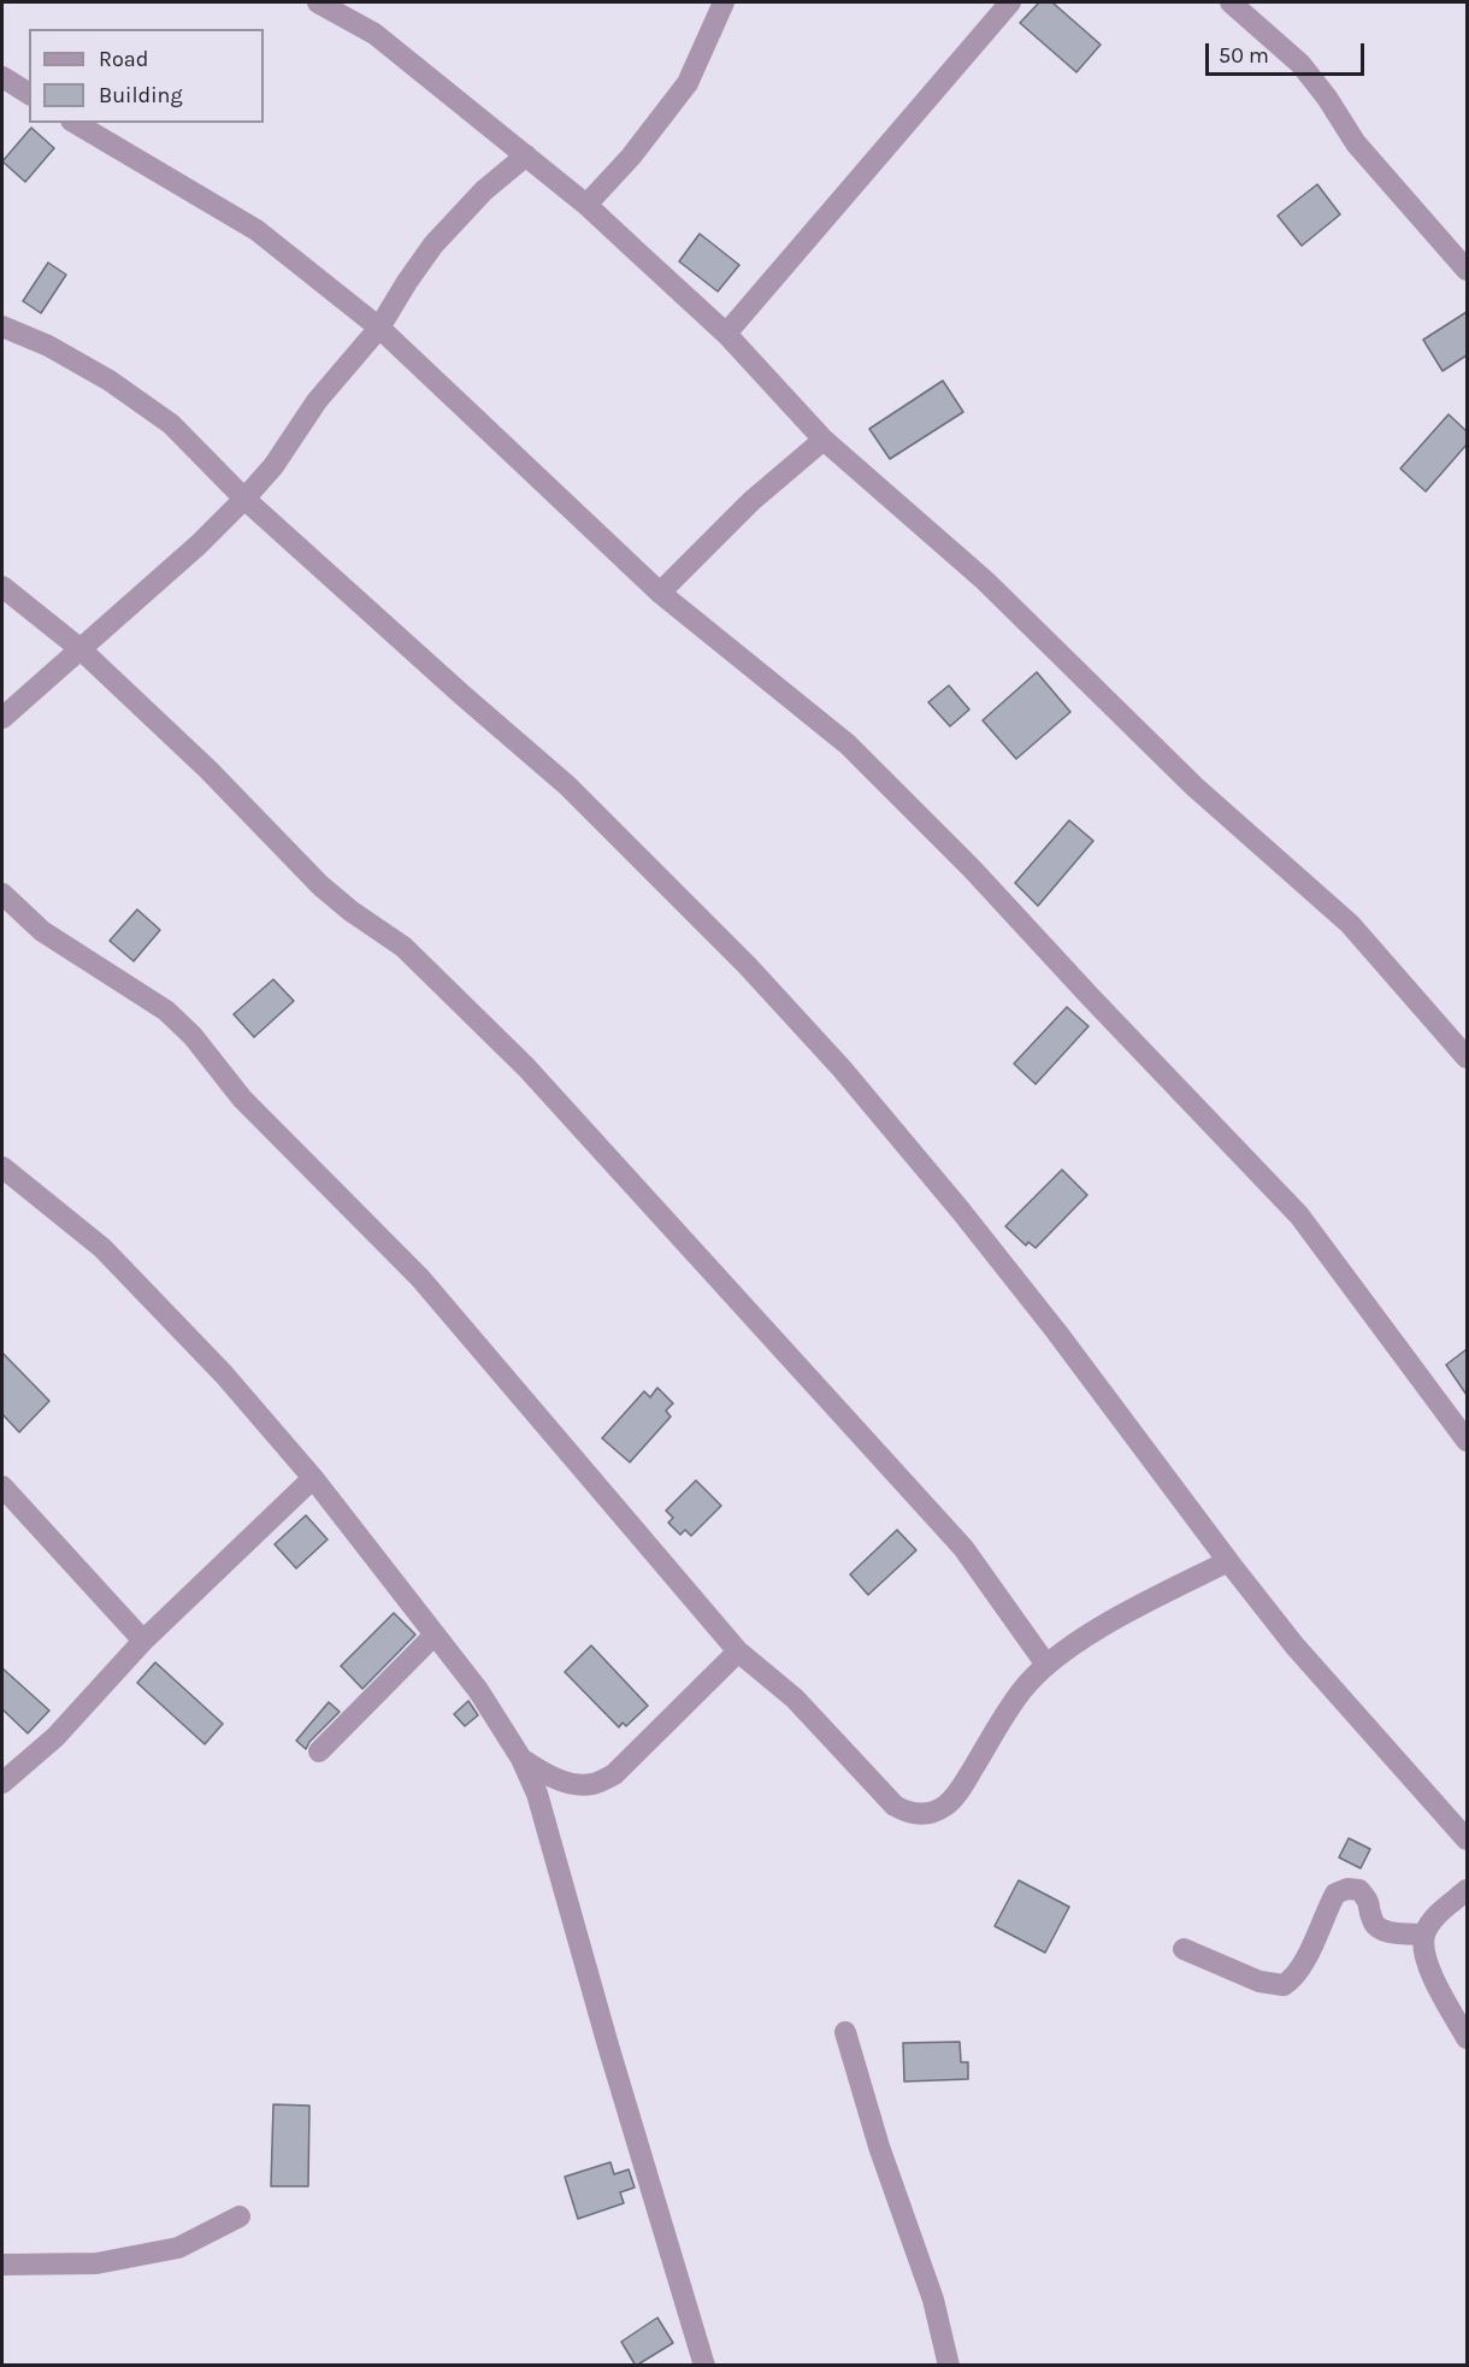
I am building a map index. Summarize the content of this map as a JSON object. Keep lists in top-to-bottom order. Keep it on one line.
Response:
{"legend":["Road","Building"],"scale_bar":"50 m"}
